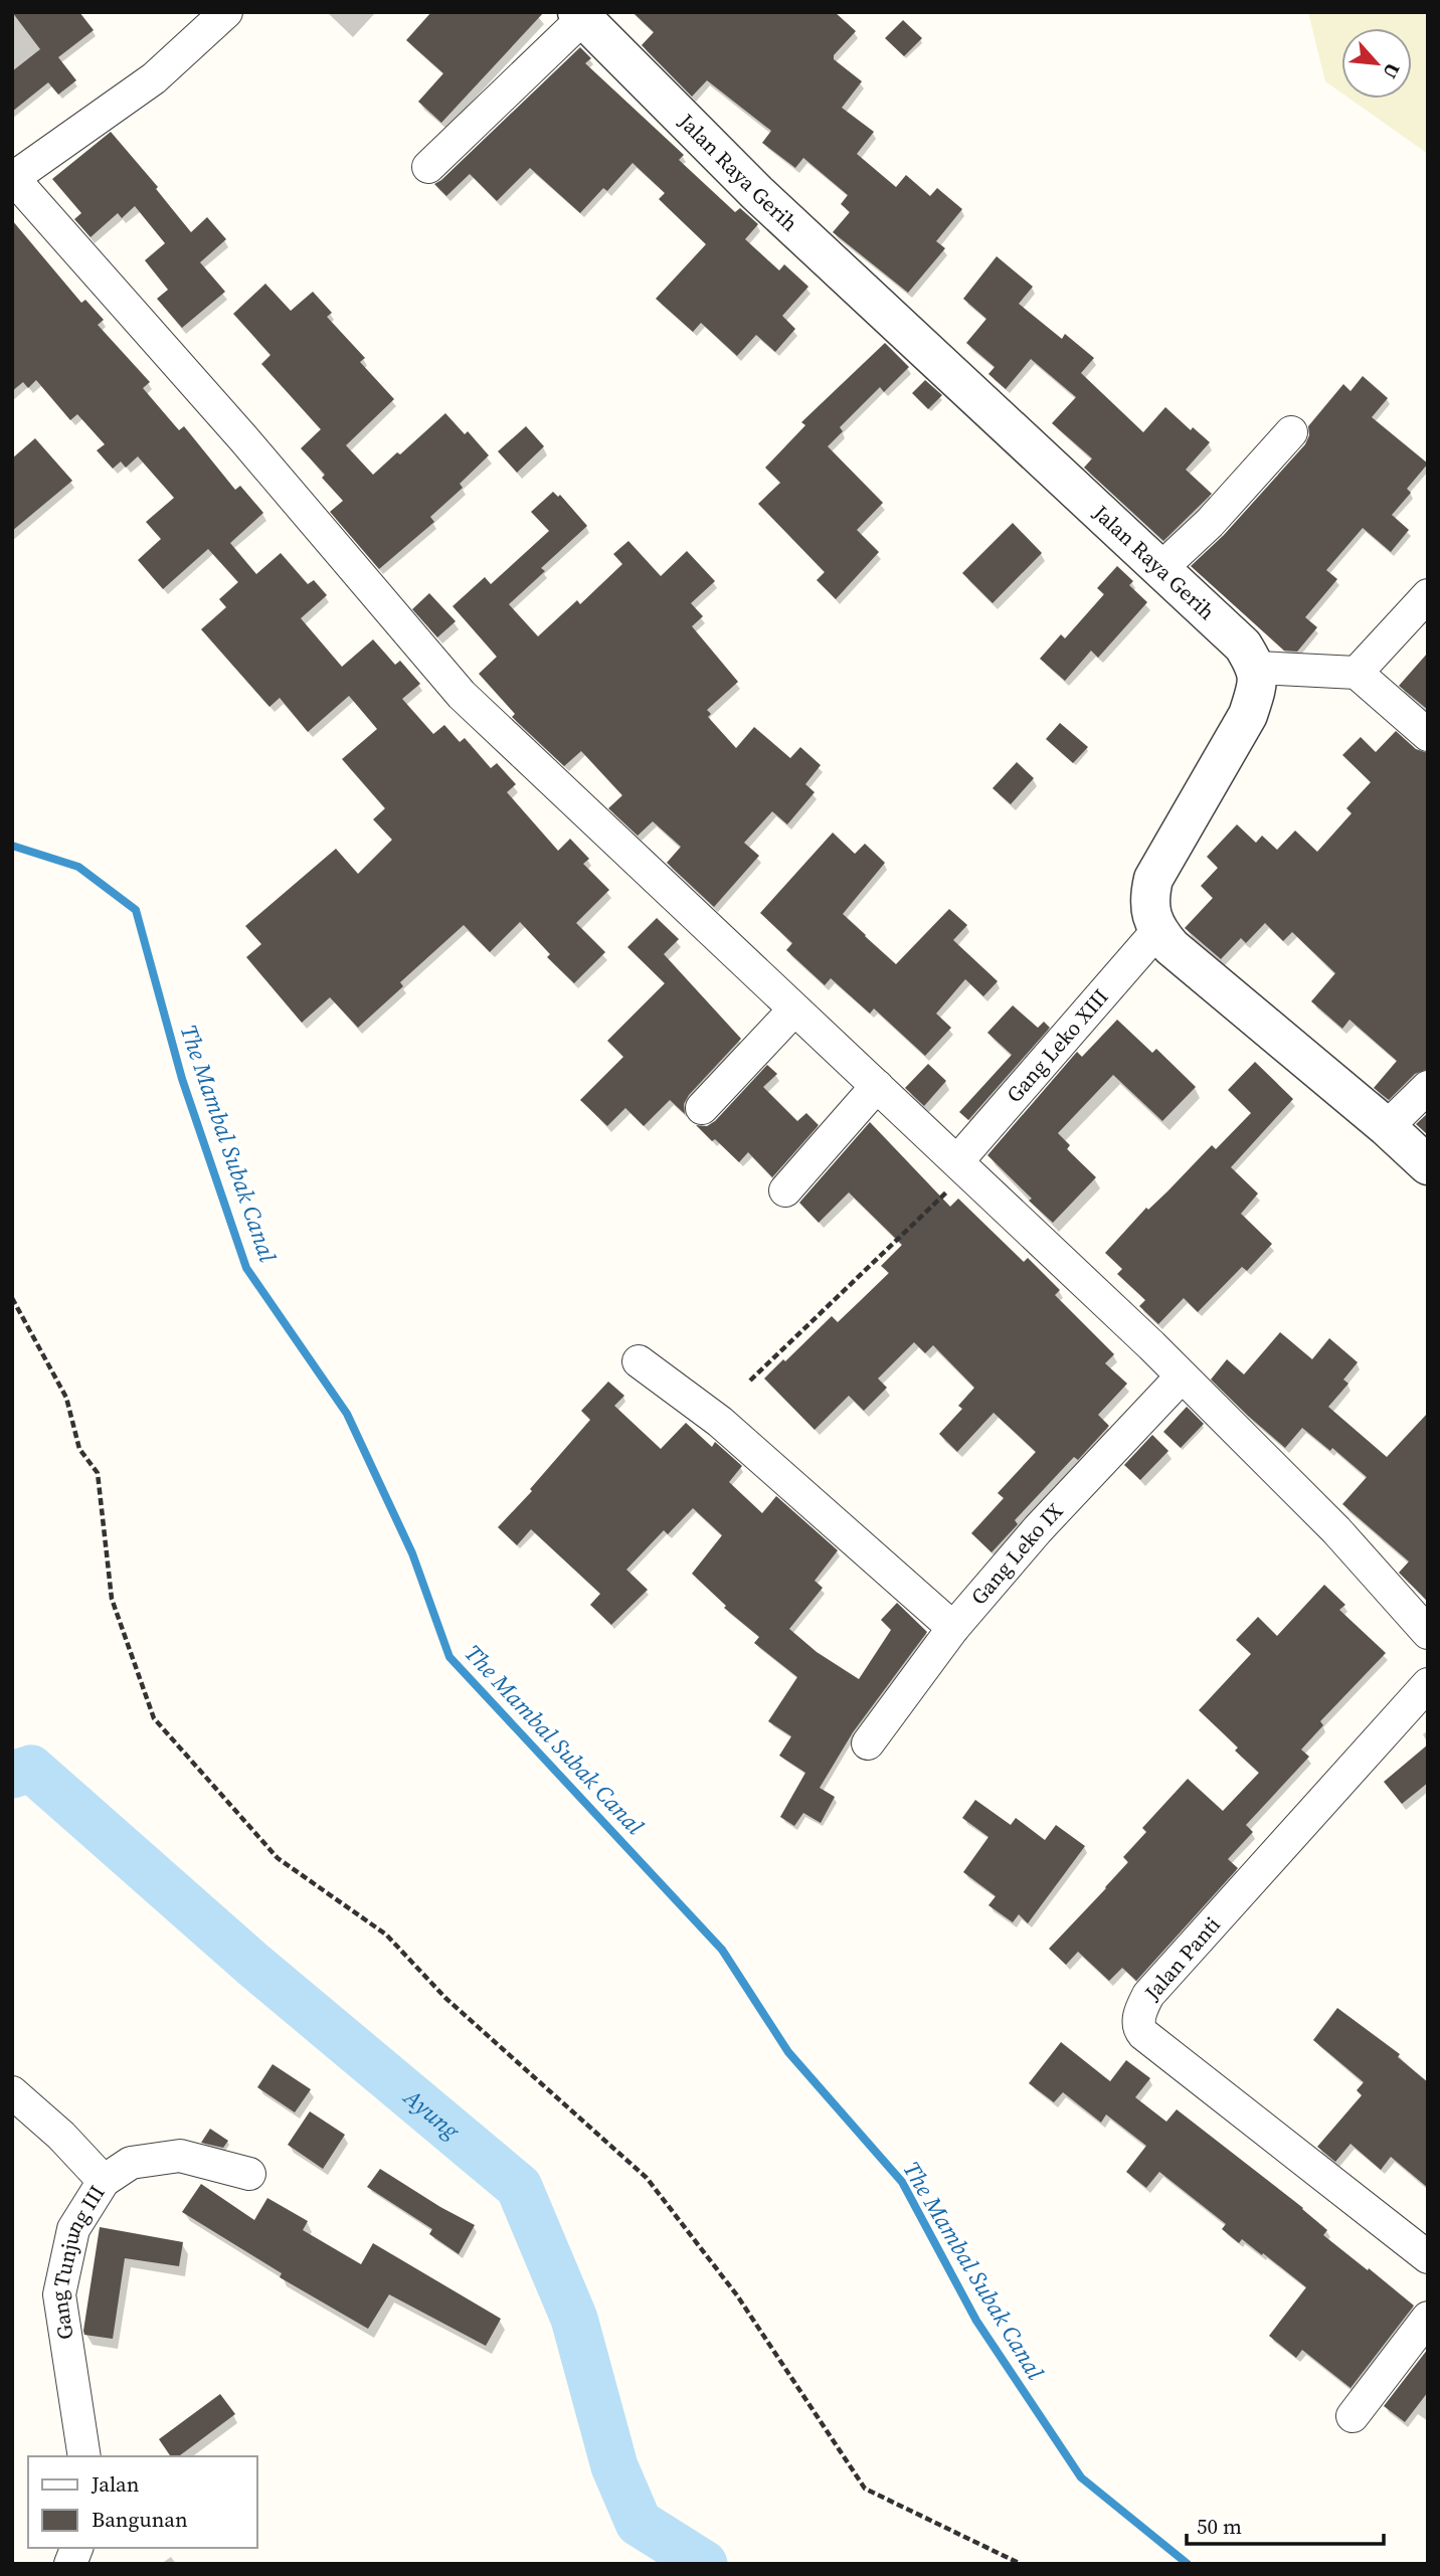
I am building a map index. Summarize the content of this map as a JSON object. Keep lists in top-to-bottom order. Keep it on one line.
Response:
{"streets":{"street":["Jalan Raya Gerih","Gang Leko XIII","Gang Leko IX","Jalan Panti","Gang Tunjung III"]},"water":["The Mambal Subak Canal","Ayung"],"legend":["Jalan","Bangunan"],"scale_bar":"50 m","north":"bottom right"}
